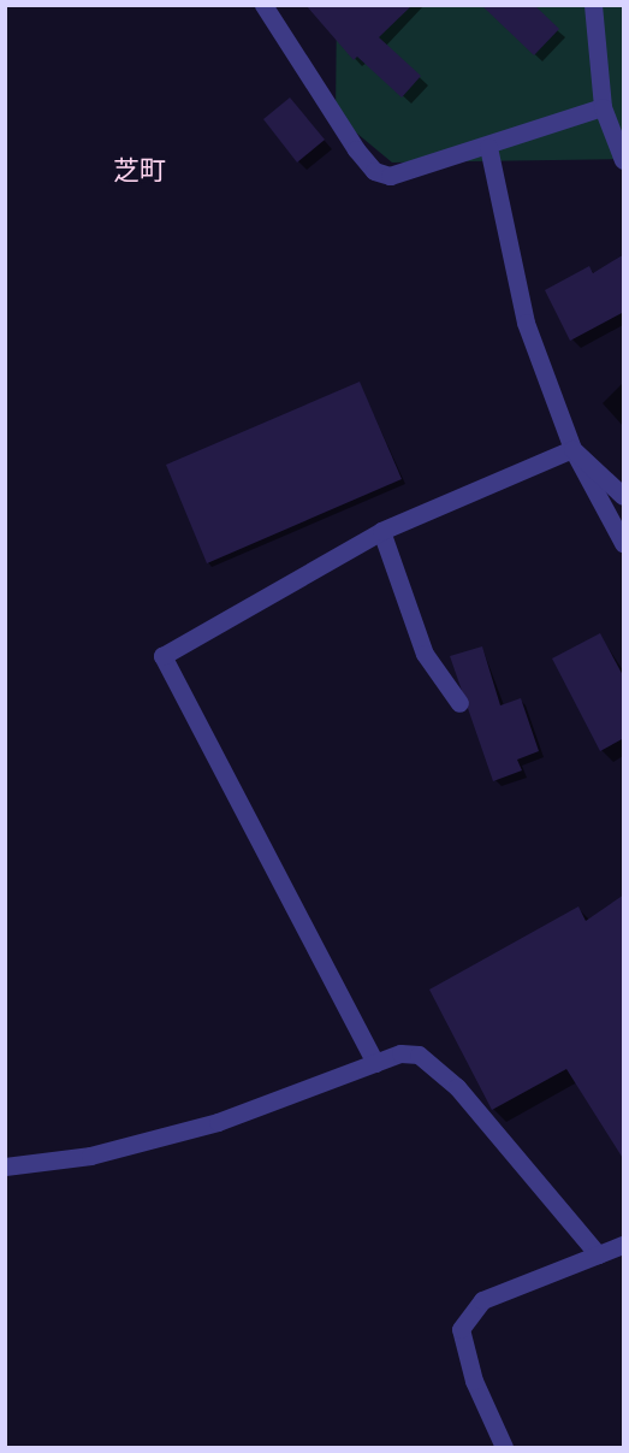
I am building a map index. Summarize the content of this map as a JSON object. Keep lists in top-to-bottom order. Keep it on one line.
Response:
{"districts":["芝町"]}
